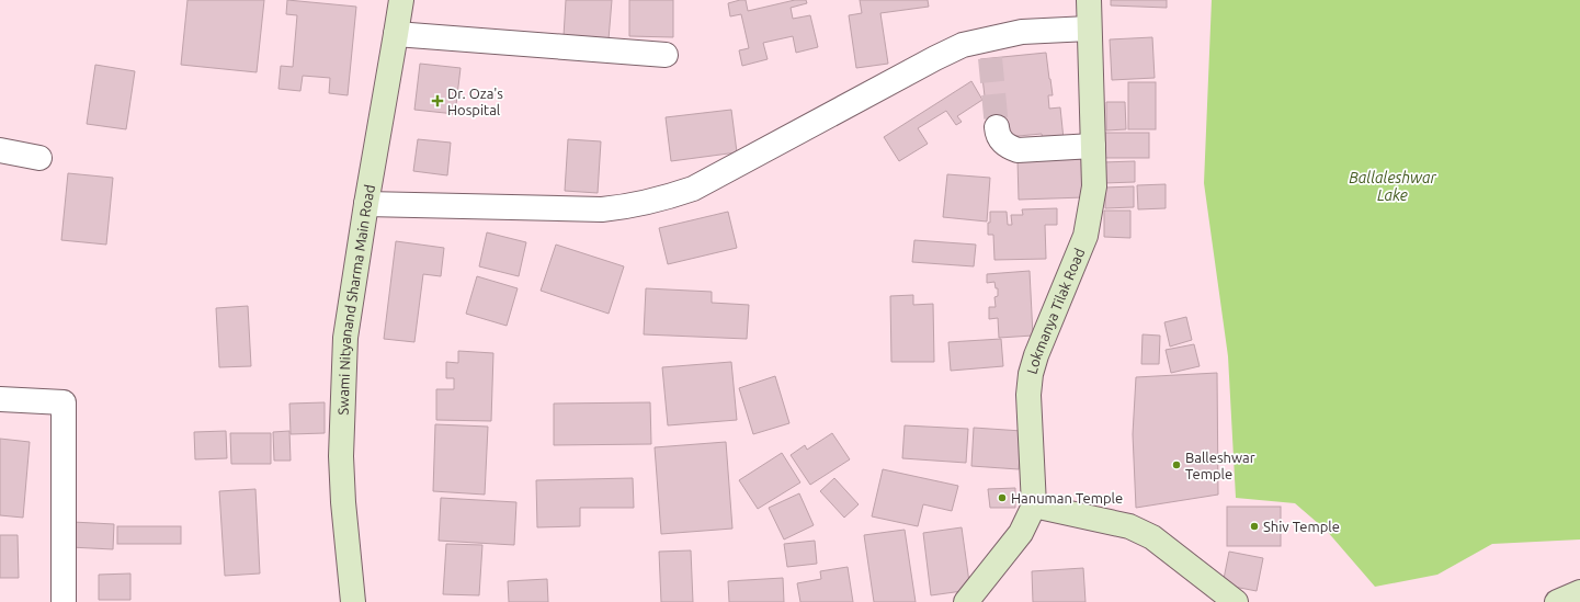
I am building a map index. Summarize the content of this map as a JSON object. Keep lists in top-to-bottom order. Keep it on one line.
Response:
{"streets":{"street":["Swami Nityanand Sharma Main Road","Lokmanya Tilak Road"]},"water":["Ballaleshwar Lake"],"places":{"health":["Dr. Oza's Hospital"],"other":["Balleshwar Temple","Hanuman Temple","Shiv Temple"]}}
